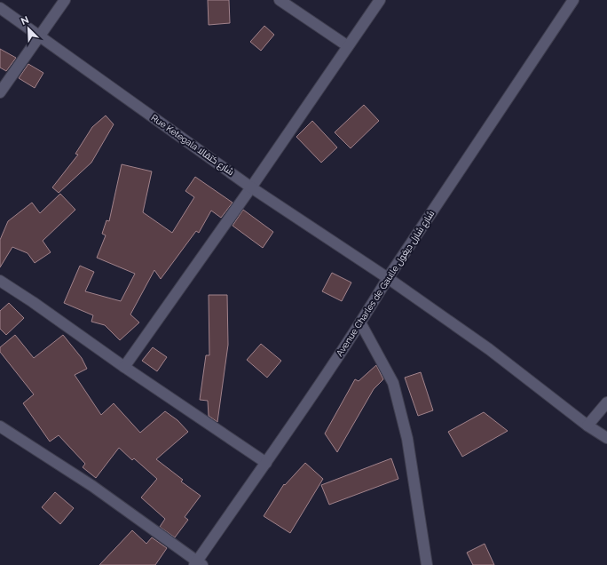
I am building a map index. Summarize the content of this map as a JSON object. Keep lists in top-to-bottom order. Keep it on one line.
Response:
{"streets":{"street":["Rue Ketegala شارع كتقالا","Avenue Charles de Gaulle شارع شارل ديغول"]},"crossings":[["Rue Ketegala شارع كتقالا","Avenue Charles de Gaulle شارع شارل ديغول"]],"north":"top left"}
